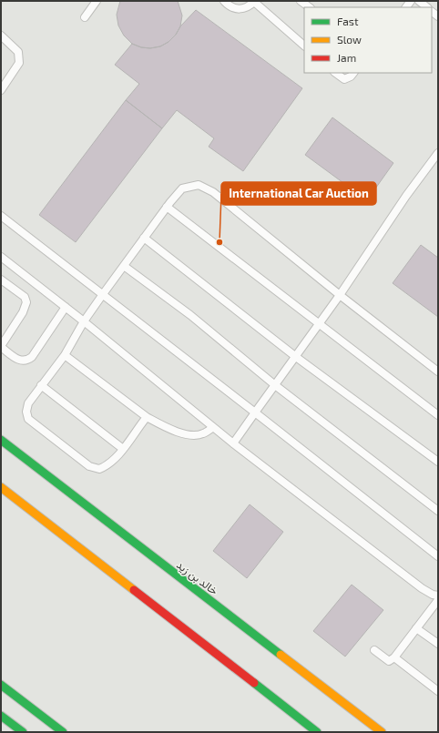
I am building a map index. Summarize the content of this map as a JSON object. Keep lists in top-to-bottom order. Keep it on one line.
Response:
{"streets":{"street":["خالد بن زيد"]},"places":["International Car Auction"],"legend":["Fast","Slow","Jam"]}
